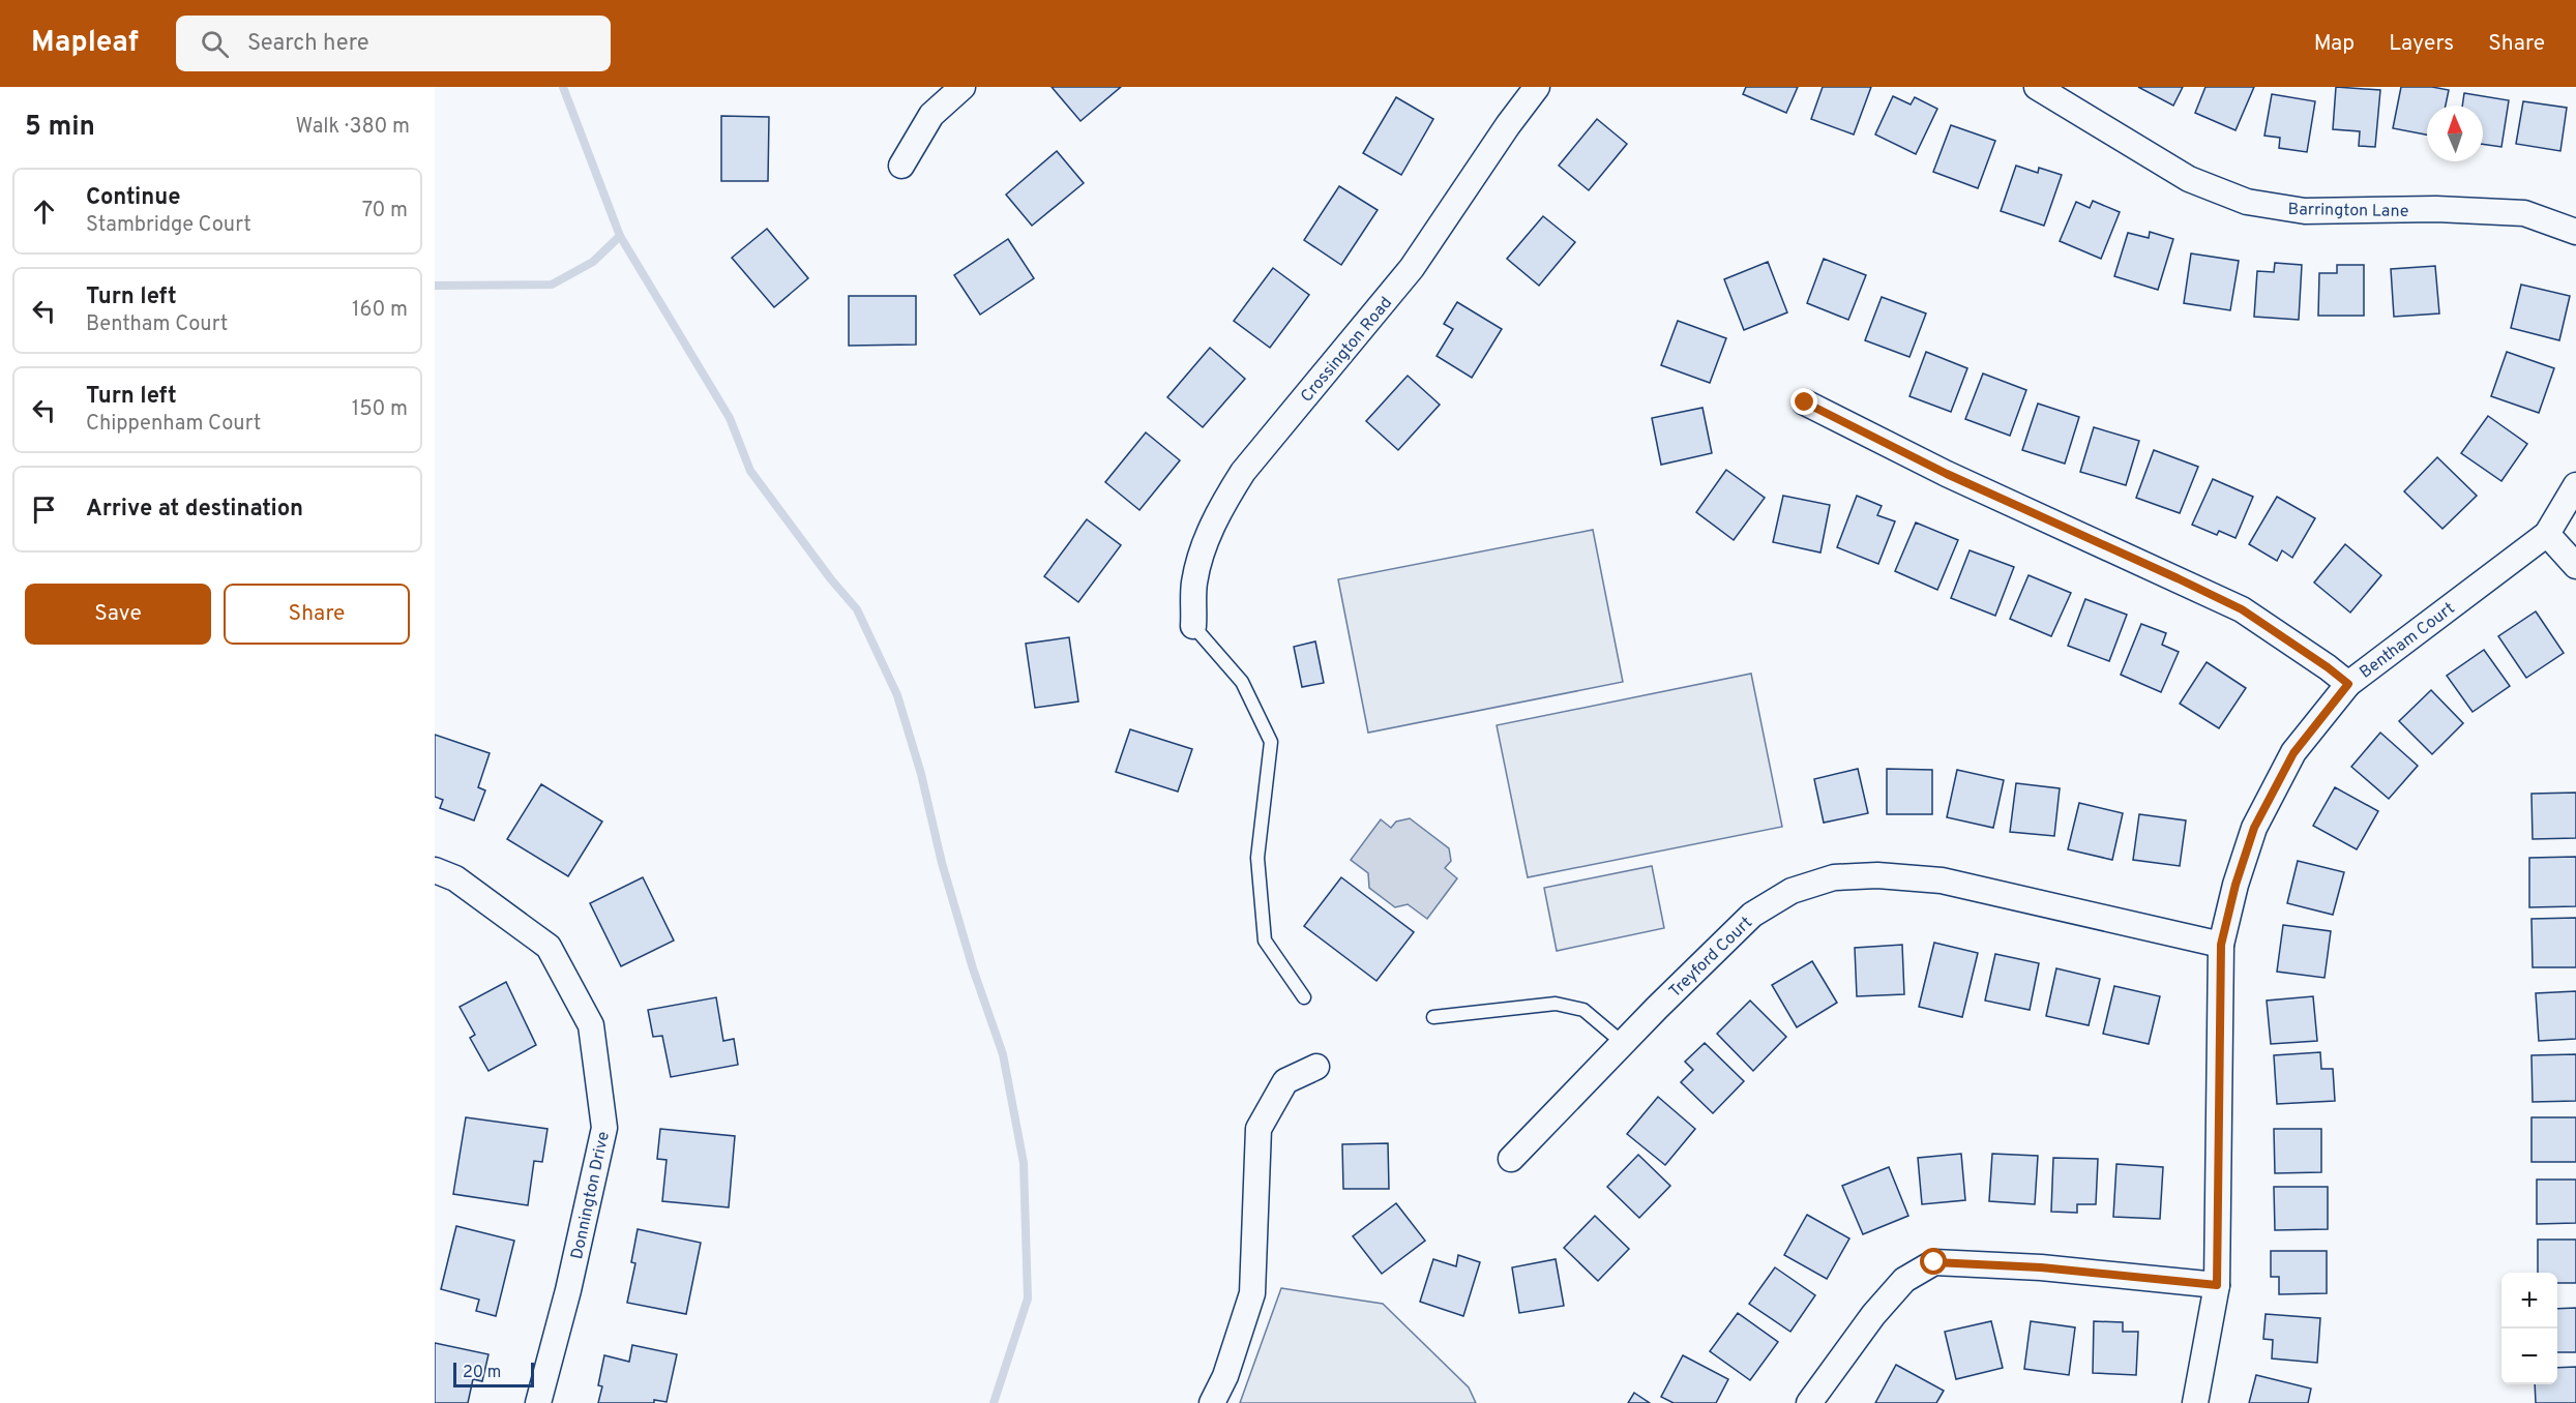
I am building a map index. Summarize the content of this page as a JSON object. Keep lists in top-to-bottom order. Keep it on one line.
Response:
{"streets":{"street":["Barrington Lane","Crossington Road","Bentham Court","Treyford Court","Donnington Drive"]},"crossings":[["Bentham Court","Treyford Court"]],"scale_bar":"20 m","north":"top","page":{"header":"Mapleaf","search":"Search here","nav":["Map","Layers","Share"],"heading":["5 min","Walk · 380 m"],"list":[["Continue","Stambridge Court","70 m"],["Turn left","Bentham Court","160 m"],["Turn left","Chippenham Court","150 m"],"Arrive at destination"],"buttons":["Save","Share"],"map_buttons":["+","−"],"scale":"20 m"}}
